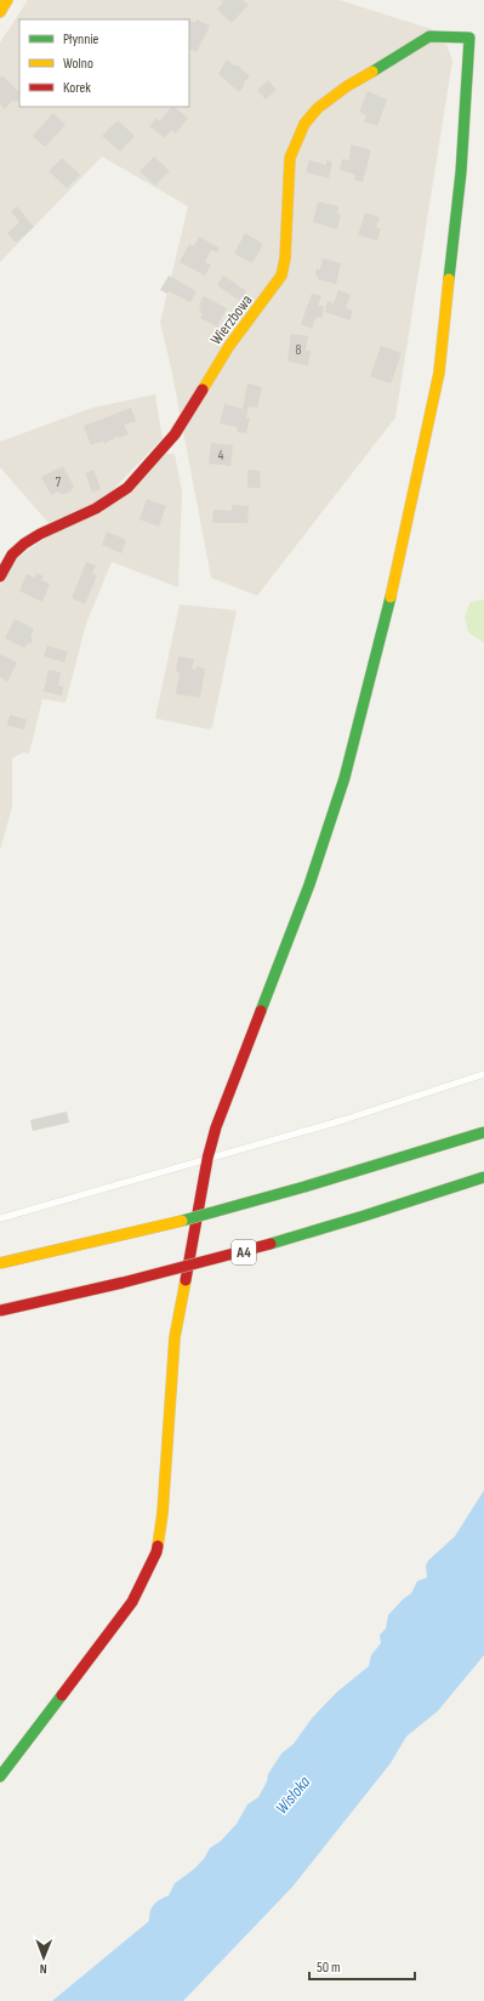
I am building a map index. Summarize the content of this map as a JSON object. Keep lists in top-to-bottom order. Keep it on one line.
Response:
{"streets":{"main road":["Wierzbowa","A4"]},"water":["Wisłoka"],"house_numbers":["8","4","7"],"legend":["Płynnie","Wolno","Korek"],"scale_bar":"50 m","north":"bottom"}
